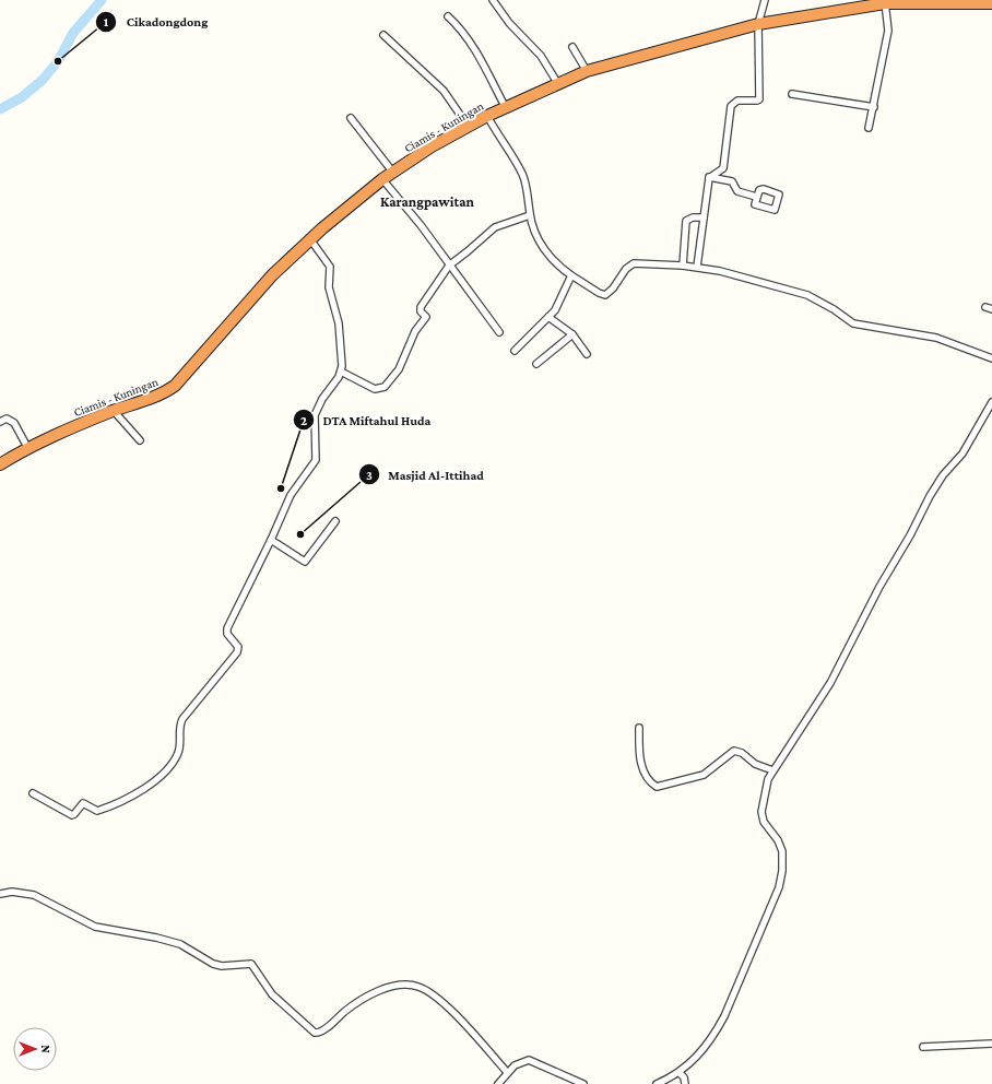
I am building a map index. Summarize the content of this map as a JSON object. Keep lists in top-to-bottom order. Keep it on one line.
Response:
{"streets":{"highway":["Ciamis - Kuningan"]},"districts":["Karangpawitan"],"places":["Cikadongdong","DTA Miftahul Huda","Masjid Al-Ittihad"],"north":"right"}
